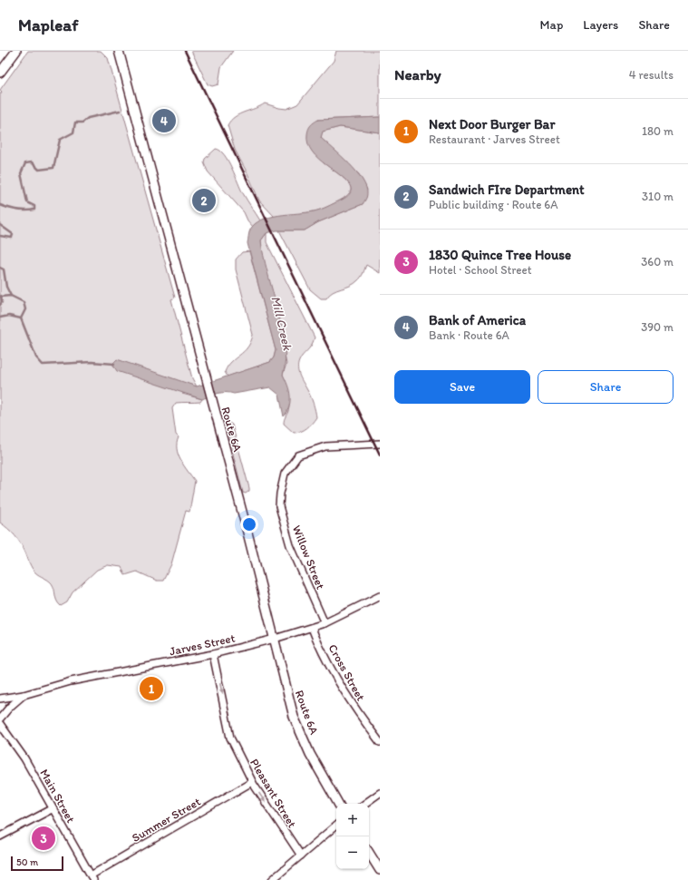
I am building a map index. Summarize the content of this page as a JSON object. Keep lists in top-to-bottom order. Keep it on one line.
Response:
{"streets":{"main road":["Route 6A"],"street":["Willow Street","Jarves Street","Cross Street","Pleasant Street","Main Street","Summer Street"]},"crossings":[["Route 6A","Jarves Street"],["Willow Street","Jarves Street"],["Jarves Street","Cross Street"],["Jarves Street","Pleasant Street"],["Pleasant Street","Summer Street"],["Main Street","Summer Street"]],"one_way":["Pleasant Street"],"water":["Mill Creek"],"scale_bar":"50 m","page":{"header":"Mapleaf","nav":["Map","Layers","Share"],"heading":["Nearby","4 results"],"list":[{"mark":"1","name":"Next Door Burger Bar","note":"Restaurant · Jarves Street","value":"180 m"},{"mark":"2","name":"Sandwich FIre Department","note":"Public building · Route 6A","value":"310 m"},{"mark":"3","name":"1830 Quince Tree House","note":"Hotel · School Street","value":"360 m"},{"mark":"4","name":"Bank of America","note":"Bank · Route 6A","value":"390 m"}],"pins":["4","2","1","3"],"buttons":["Save","Share"],"map_buttons":["+","−"],"scale":"50 m"}}
